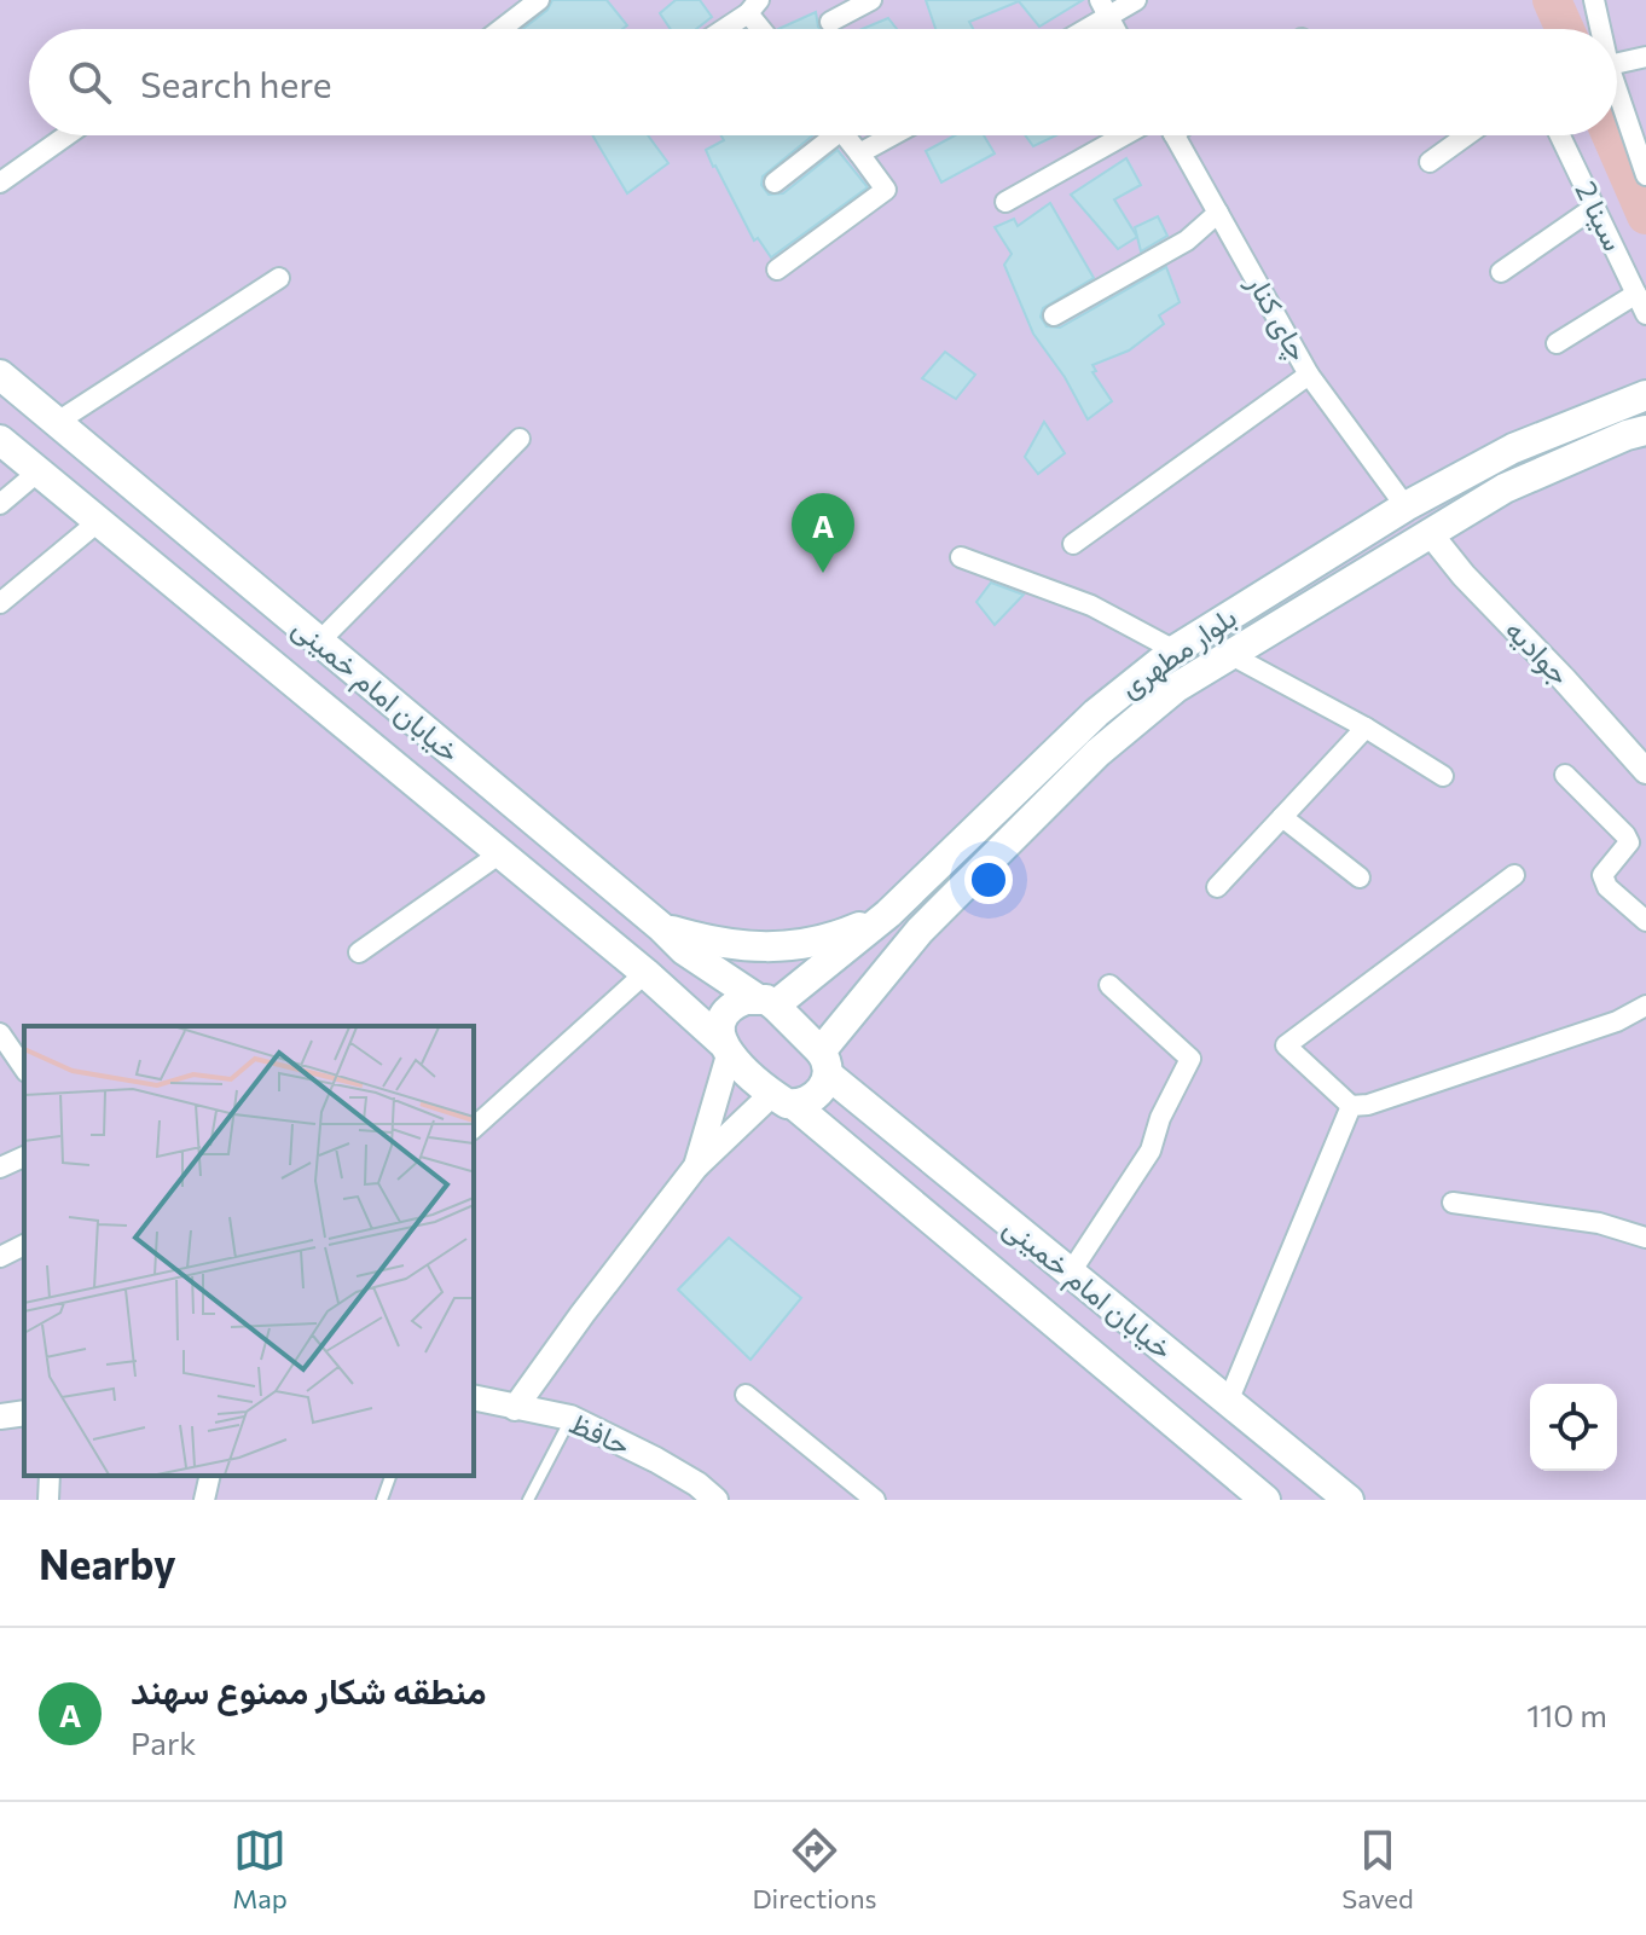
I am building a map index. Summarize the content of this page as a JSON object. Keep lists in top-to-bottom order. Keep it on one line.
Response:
{"streets":{"main road":["بلوار مطهری","خیابان امام خمینی"],"street":["سینا 2","چای کنار","جوادیه","حافظ"]},"crossings":[["چای کنار","بلوار مطهری"],["بلوار مطهری","جوادیه"],["بلوار مطهری","خیابان امام خمینی"]],"page":{"search":"Search here","pins":"A","heading":"Nearby","list":[{"mark":"A","name":"منطقه شکار ممنوع سهند","note":"Park","value":"110 m"}],"nav":["Map","Directions","Saved"]}}
